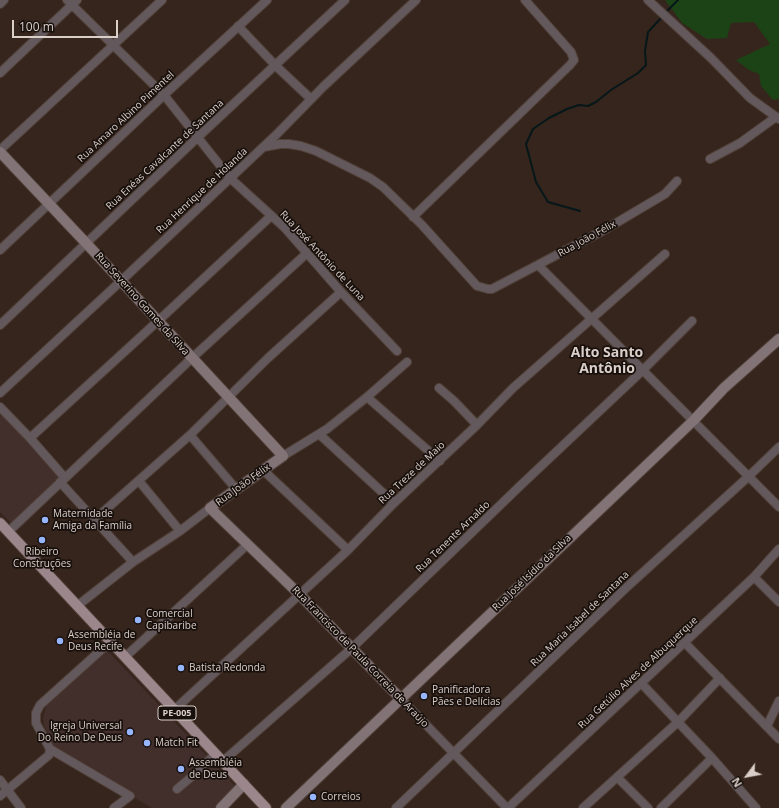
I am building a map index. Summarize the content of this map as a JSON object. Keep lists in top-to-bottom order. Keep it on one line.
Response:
{"streets":{"main road":["PE-005"],"street":["Rua Amaro Albino Pimentel","Rua Enéas Cavalcante de Santana","Rua Henrique de Holanda","Rua João Félix","Rua José Antônio de Luna","Rua Severino Gomes da Silva","Rua Treze de Maio","Rua Tenente Arnaldo","Rua José Isídio da Silva","Rua Maria Isabel de Santana","Rua Francisco de Paula Correia de Araújo","Rua Getúlio Alves de Albuquerque"]},"crossings":[["Rua Amaro Albino Pimentel","Rua José Antônio de Luna"],["Rua Amaro Albino Pimentel","Rua Severino Gomes da Silva"],["Rua Enéas Cavalcante de Santana","Rua José Antônio de Luna"],["Rua Enéas Cavalcante de Santana","Rua Severino Gomes da Silva"],["Rua Henrique de Holanda","Rua José Antônio de Luna"],["Rua Henrique de Holanda","Rua Severino Gomes da Silva"],["Rua João Félix","Rua Severino Gomes da Silva"],["Rua João Félix","Rua Francisco de Paula Correia de Araújo"],["Rua João Félix","PE-005"],["Rua Treze de Maio","Rua Francisco de Paula Correia de Araújo"],["Rua Treze de Maio","PE-005"],["Rua Tenente Arnaldo","Rua Francisco de Paula Correia de Araújo"],["Rua Tenente Arnaldo","PE-005"],["Rua José Isídio da Silva","Rua Francisco de Paula Correia de Araújo"],["Rua Maria Isabel de Santana","Rua Francisco de Paula Correia de Araújo"],["Rua Francisco de Paula Correia de Araújo","Rua Getúlio Alves de Albuquerque"]],"districts":["Alto Santo Antônio"],"places":["Maternidade Amiga da Família","Ribeiro Construções","Comercial Capibaribe","Assembléia de Deus Recife","Batista Redonda","Panificadora Pães e Delícias","Igreja Universal Do Reino De Deus","Match Fit","Assembléia de Deus","Correios"],"scale_bar":"100 m","north":"bottom left"}
